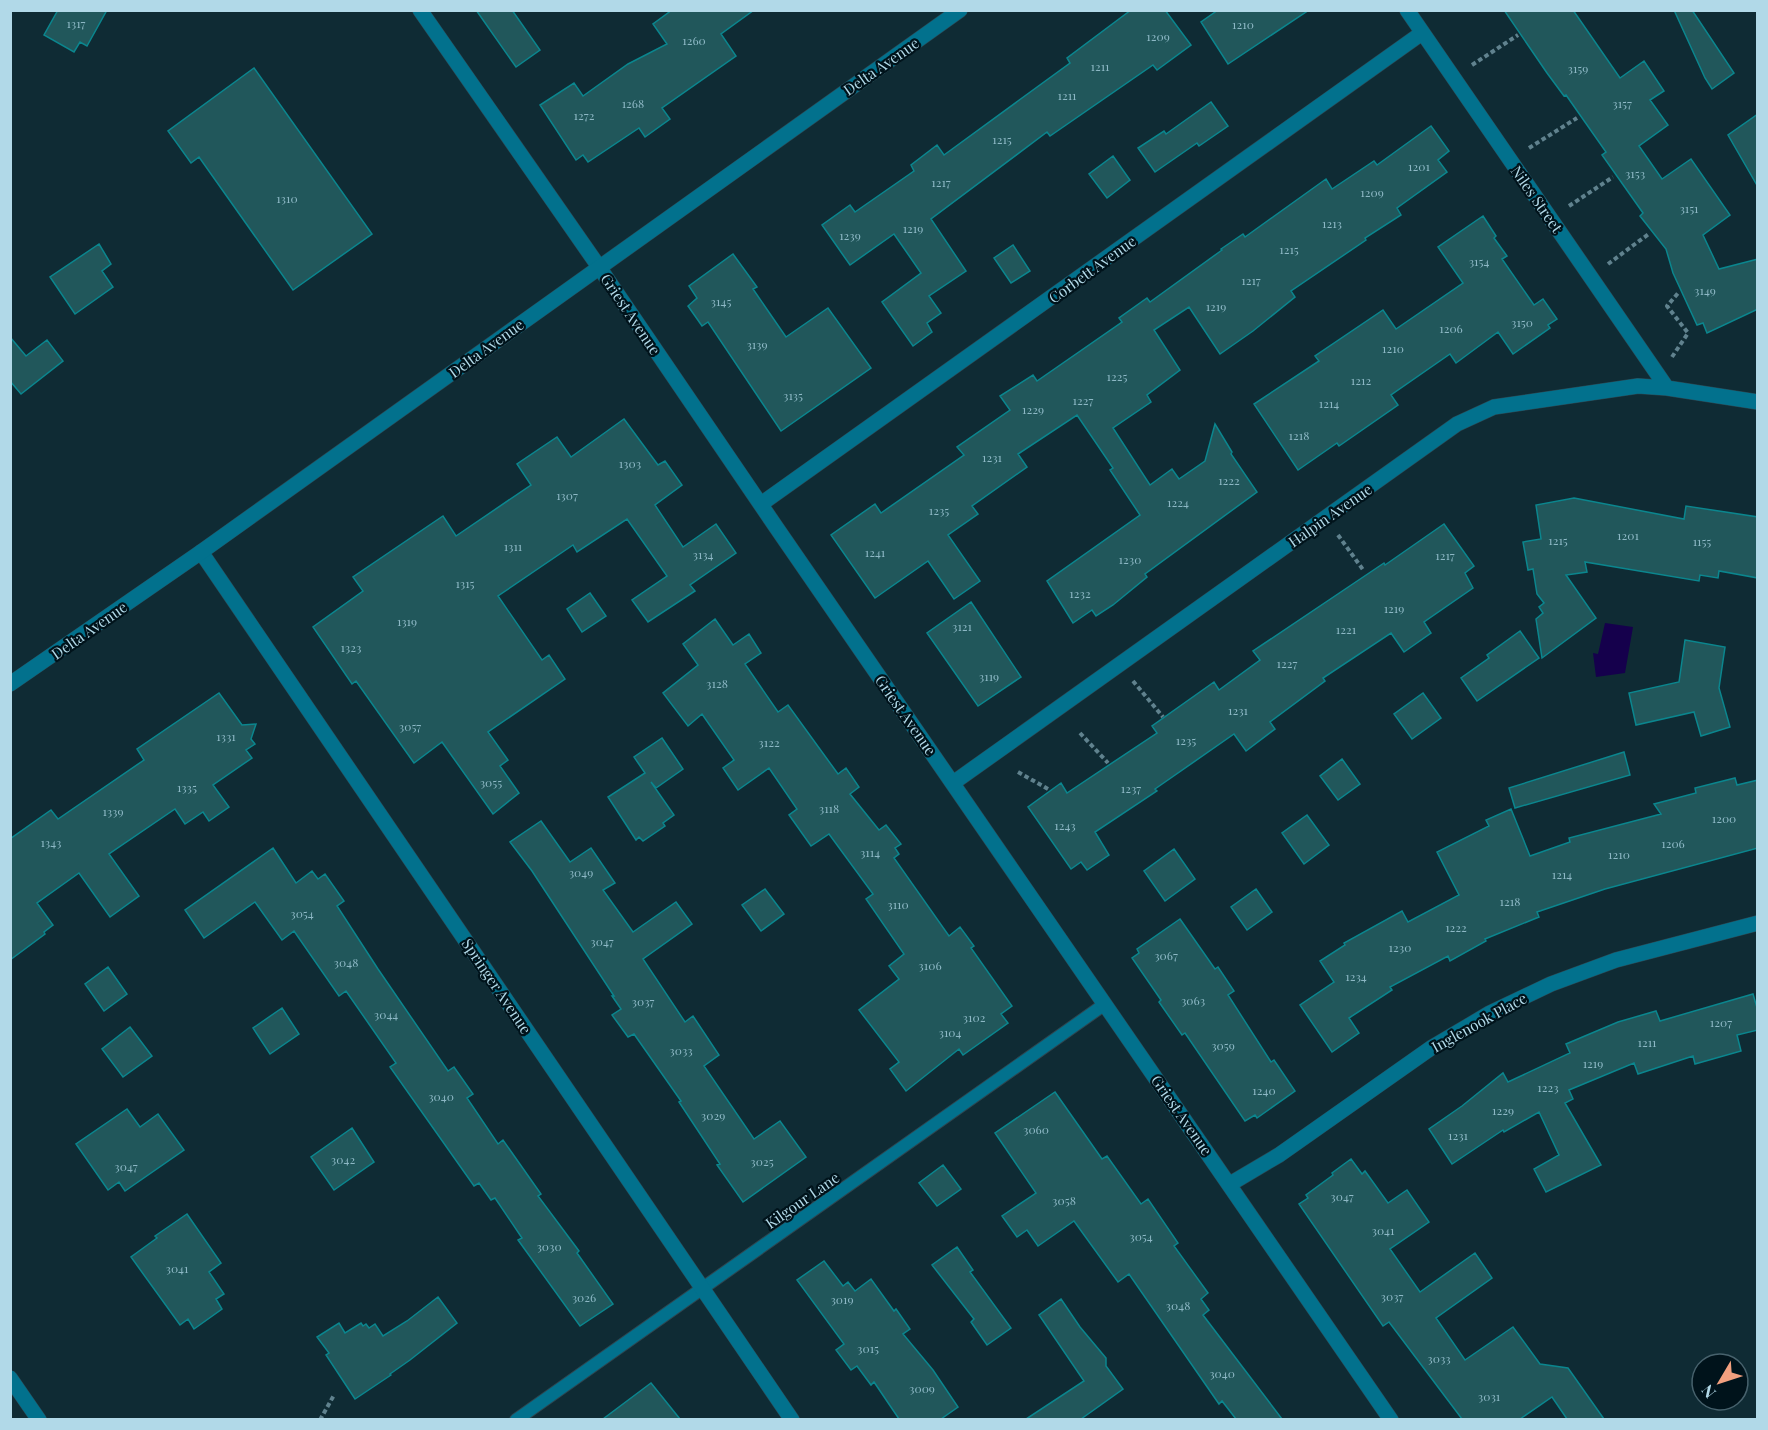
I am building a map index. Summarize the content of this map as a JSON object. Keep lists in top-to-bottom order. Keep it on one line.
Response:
{"streets":{"street":["Delta Avenue","Niles Street","Corbett Avenue","Griest Avenue","Halpin Avenue","Springer Avenue","Inglenook Place"],"lane":["Kilgour Lane"]},"crossings":[["Delta Avenue","Griest Avenue"],["Delta Avenue","Springer Avenue"],["Niles Street","Corbett Avenue"],["Niles Street","Halpin Avenue"],["Corbett Avenue","Griest Avenue"],["Griest Avenue","Halpin Avenue"],["Griest Avenue","Inglenook Place"],["Griest Avenue","Kilgour Lane"],["Springer Avenue","Kilgour Lane"]],"house_numbers":["1317","1210","1209","1260","1211","3159","1211","1268","3157","1272","1215","1201","3153","1217","1209","1310","3151","1213","1219","1239","1215","3154","1217","3149","3145","1219","3150","1206","3139","1210","1225","1212","3135","1227","1214","1229","1218","1231","1303","1222","1307","1224","1235","1201","1215","1155","1311","1241","3134","1217","1230","1315","1232","1219","1319","3121","1221","1323","1227","3119","3128","1231","3057","1331","1235","3122","3055","1335","1237","3118","1339","1200","1243","1343","1206","3114","1210","3049","1214","1218","3110","3054","1222","3047","1230","3067","3048","3106","1234","3063","3037","3044","3102","1207","3104","1211","3059","3033","1219","1223","1240","3040","1229","3029","3060","1231","3042","3025","3047","3047","3058","3041","3054","3030","3041","3037","3026","3019","3048","3015","3033","3040","3009","3031"],"north":"bottom left"}
